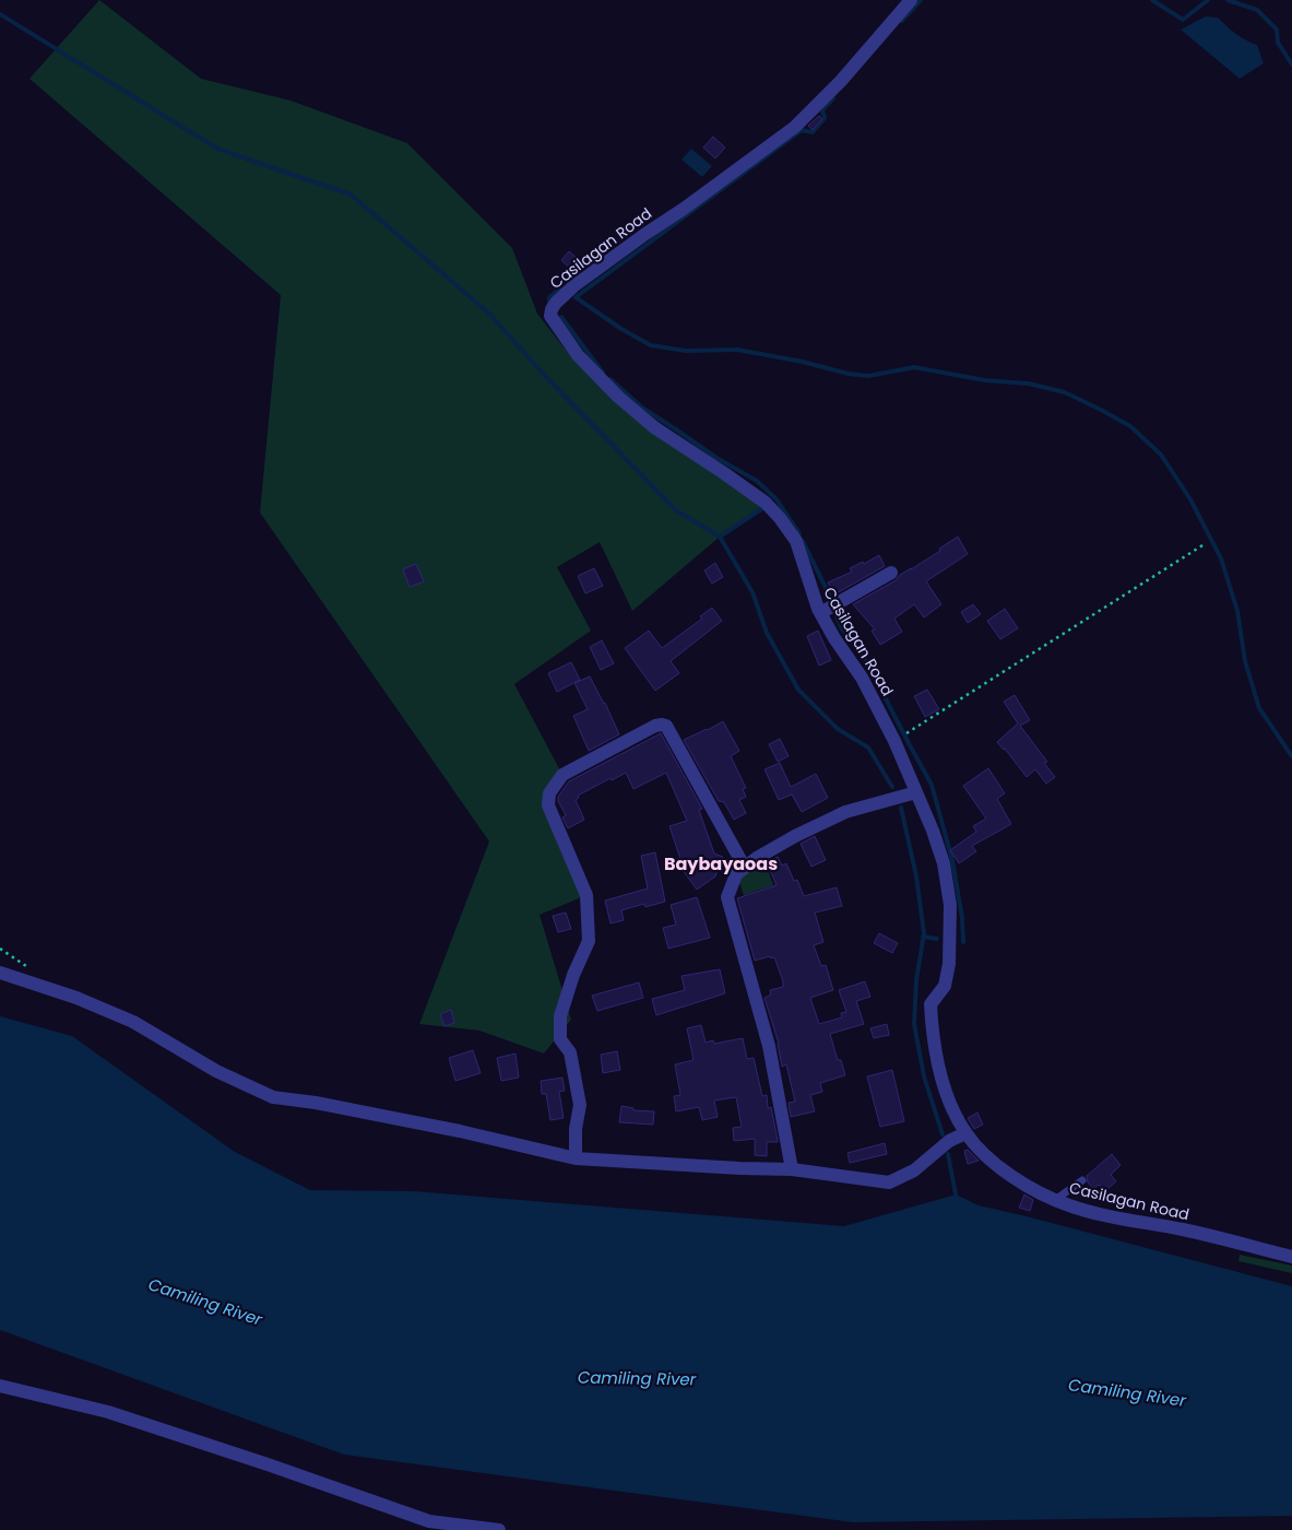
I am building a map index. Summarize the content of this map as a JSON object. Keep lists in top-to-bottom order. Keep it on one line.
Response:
{"streets":{"street":["Casilagan Road"]},"districts":["Baybayaoas"],"water":["Camiling River"]}
